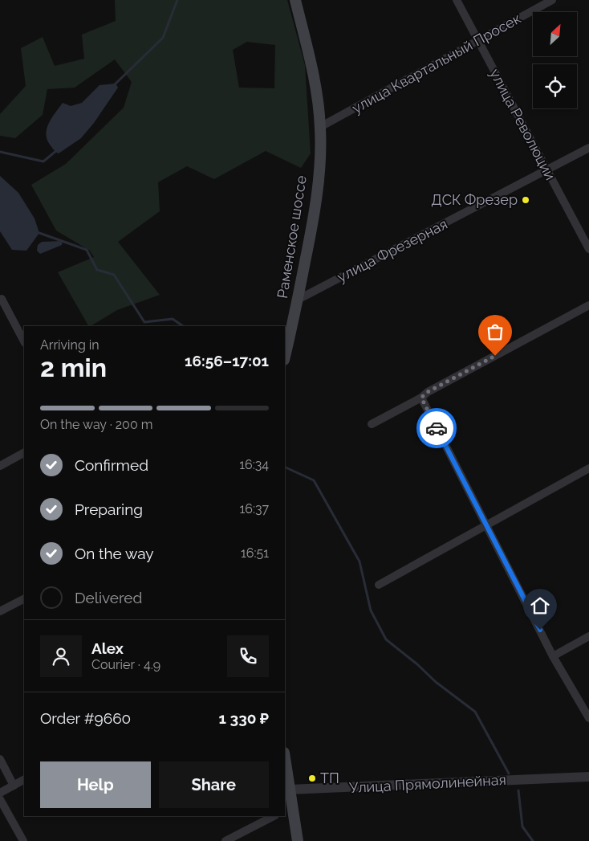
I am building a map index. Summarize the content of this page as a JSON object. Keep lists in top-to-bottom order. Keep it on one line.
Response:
{"streets":{"main road":["Раменское шоссе"],"street":["улица Квартальный Просек","улица Революции","улица Фрезерная","Улица Прямолинейная"]},"crossings":[["улица Квартальный Просек","улица Революции"],["улица Квартальный Просек","Раменское шоссе"],["улица Революции","улица Фрезерная"],["Раменское шоссе","улица Фрезерная"]],"places":["ДСК Фрезер","ТП"],"north":"top right","page":{"heading":["2 min","Arriving in","16:56–17:01"],"panel":["Alex","Courier · 4.9","Order #9660","1 330 ₽"],"bar":"On the way · 200 m","list":[["Confirmed","16:34"],["Preparing","16:37"],["On the way","16:51"],"Delivered"],"buttons":["Help","Share"]}}
